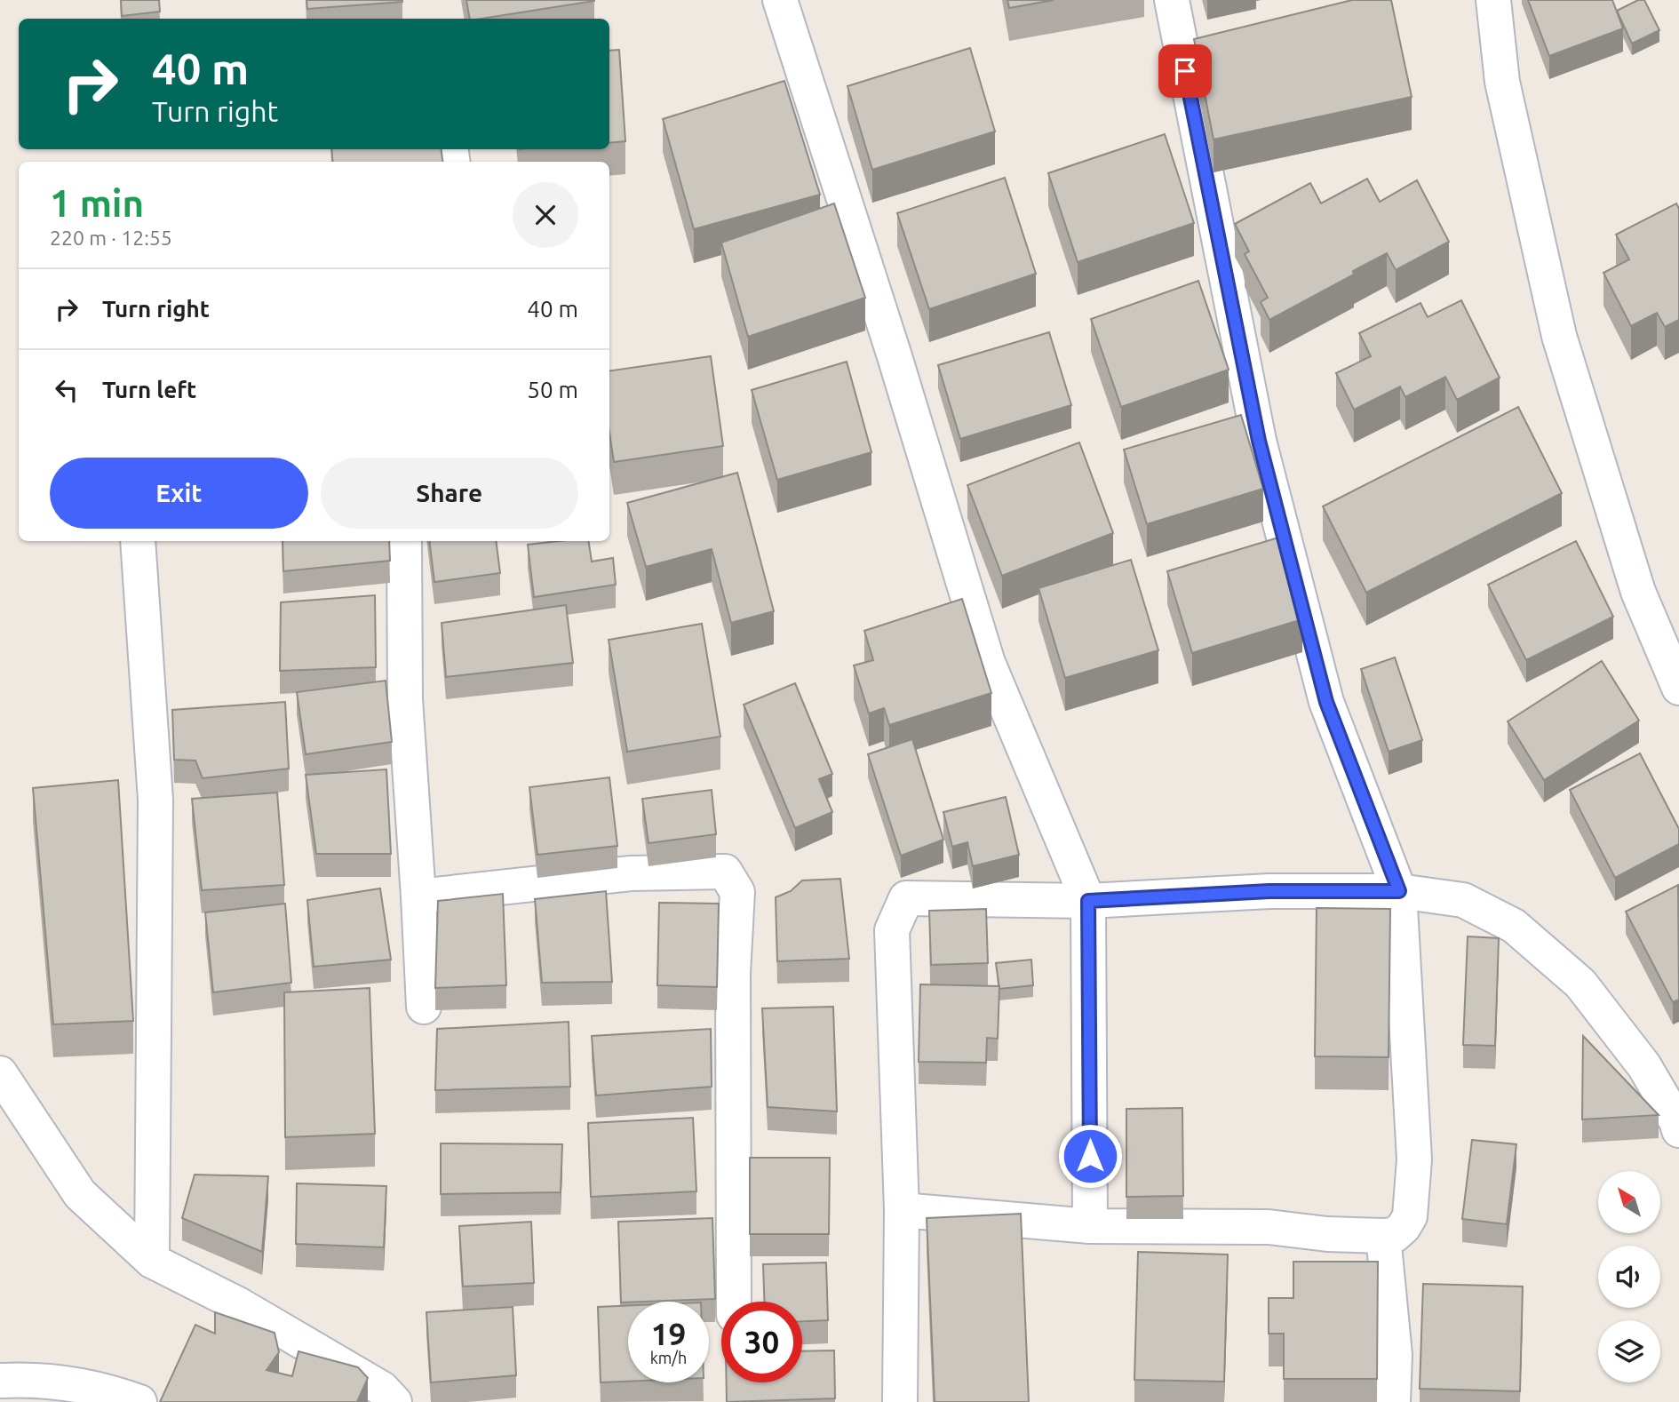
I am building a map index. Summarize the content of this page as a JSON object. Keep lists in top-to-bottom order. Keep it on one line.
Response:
{"north":"top left","page":{"turn":["40 m","Turn right"],"heading":["1 min","220 m · 12:55"],"list":[{"name":"Turn right","value":"40 m"},{"name":"Turn left","value":"50 m"}],"buttons":["Exit","Share"],"speed":"19 km/h","limit":"30"}}
